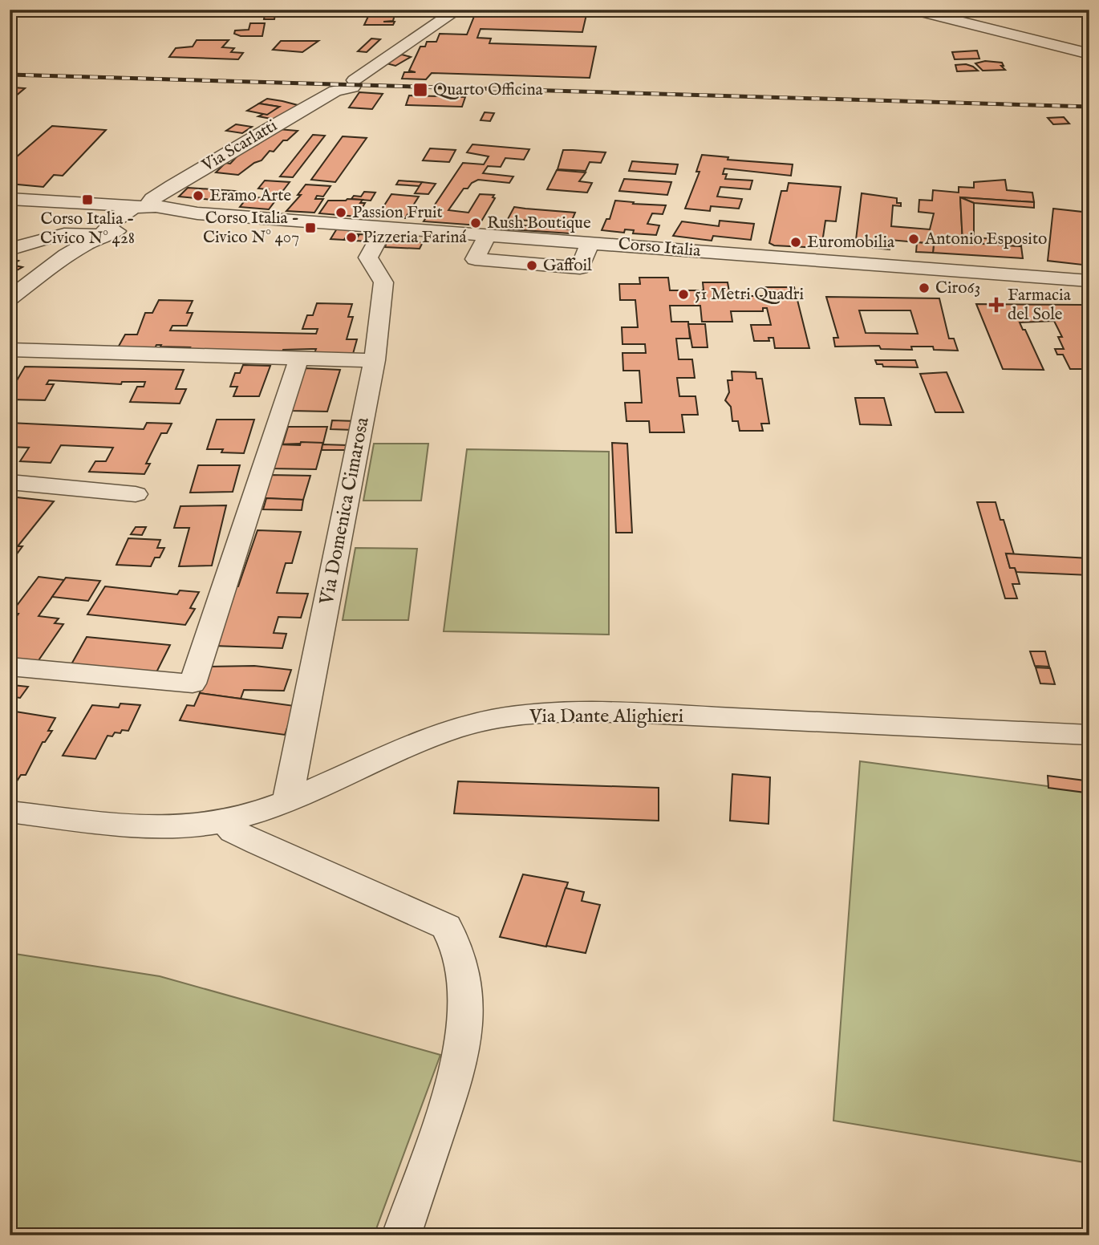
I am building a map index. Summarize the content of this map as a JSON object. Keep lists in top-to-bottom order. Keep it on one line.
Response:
{"streets":{"street":["Via Scarlatti","Corso Italia","Via Domenica Cimarosa","Via Dante Alighieri"]},"crossings":[["Via Scarlatti","Corso Italia"],["Corso Italia","Via Domenica Cimarosa"],["Via Domenica Cimarosa","Via Dante Alighieri"]],"places":{"transit":["Quarto Officina","Corso Italia - Civico N° 428","Corso Italia - Civico N° 407"],"other":["Eramo Arte","Passion Fruit","Rush Boutique","Pizzeria Fariná","Antonio Esposito","Euromobilia","Gaffoil","Ciro63","51 Metri Quadri"],"health":["Farmacia del Sole"]}}
